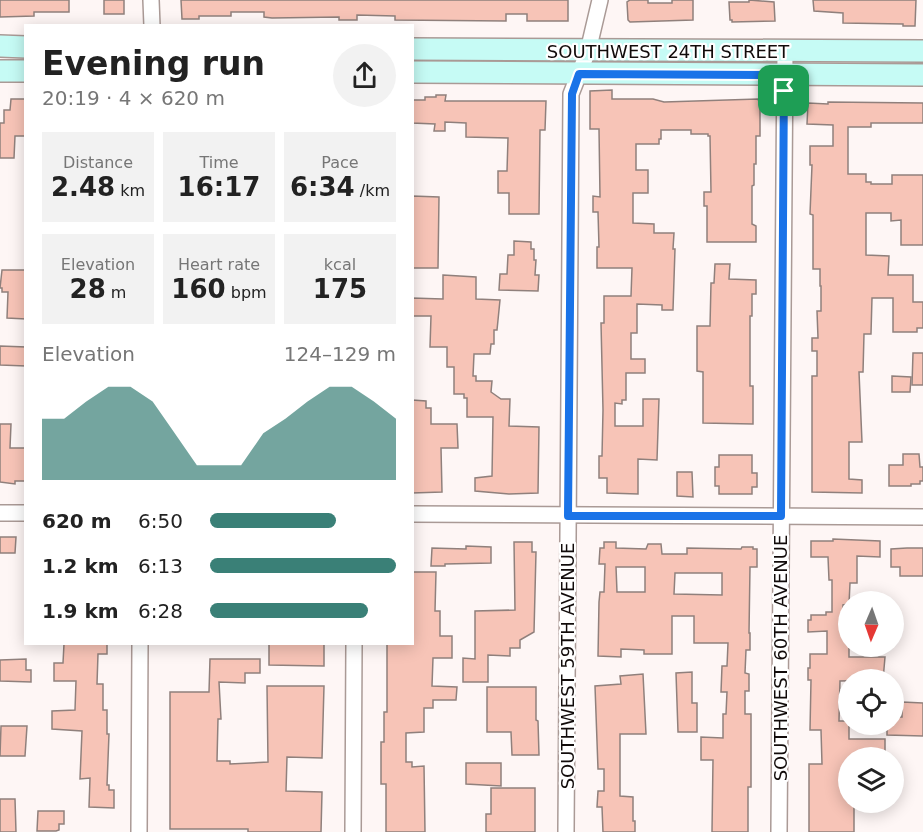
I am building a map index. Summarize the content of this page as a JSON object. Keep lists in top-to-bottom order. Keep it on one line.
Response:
{"streets":{"main road":["SOUTHWEST 24TH STREET"],"street":["SOUTHWEST 60TH AVENUE","SOUTHWEST 59TH AVENUE"]},"crossings":[["SOUTHWEST 24TH STREET","SOUTHWEST 60TH AVENUE"],["SOUTHWEST 24TH STREET","SOUTHWEST 59TH AVENUE"]],"north":"bottom","page":{"heading":["Evening run","20:19 · 4 × 620 m"],"stats":[["Distance","2.48 km"],["Time","16:17"],["Pace","6:34 /km"],["Elevation","28 m"],["Heart rate","160 bpm"],["kcal","175"]],"chart":["Elevation","124–129 m"],"list":[{"name":"620 m","note":"6:50"},{"name":"1.2 km","note":"6:13"},{"name":"1.9 km","note":"6:28"}]}}
